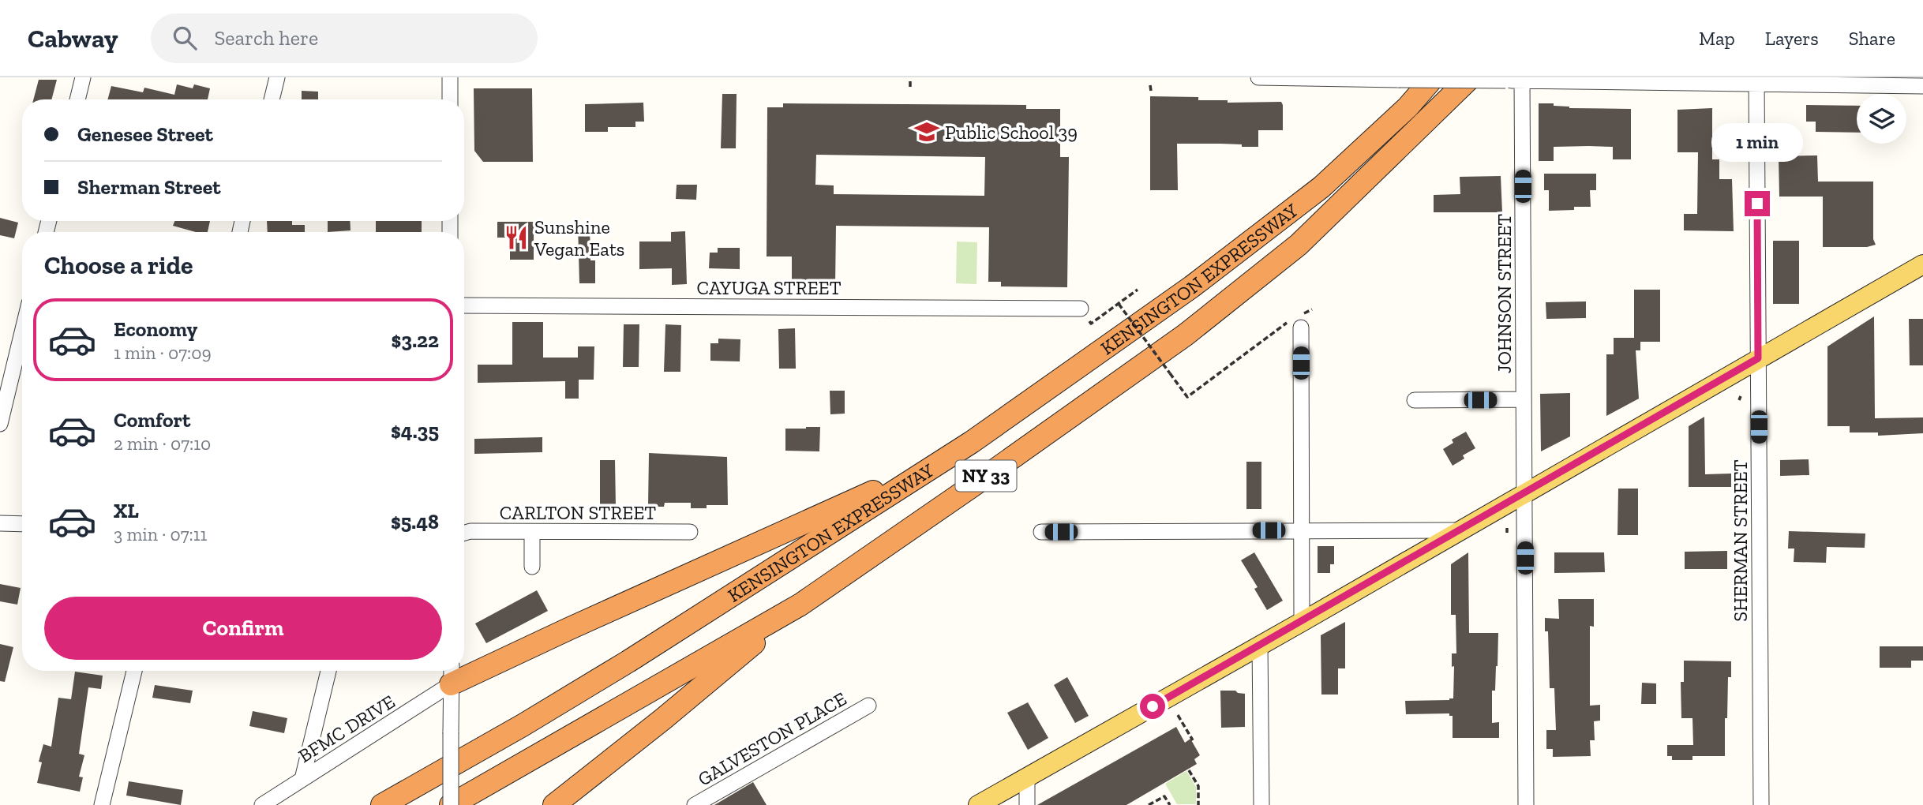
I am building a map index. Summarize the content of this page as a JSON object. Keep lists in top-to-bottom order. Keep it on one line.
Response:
{"streets":{"highway":["KENSINGTON EXPRESSWAY","NY 33"],"street":["CAYUGA STREET","JOHNSON STREET","CARLTON STREET","SHERMAN STREET","BFMC DRIVE","GALVESTON PLACE"]},"places":{"school or university":["Public School 39"],"restaurant":["Sunshine Vegan Eats"]},"page":{"header":"Cabway","search":"Search here","nav":["Map","Layers","Share"],"banner":["Genesee Street","Sherman Street"],"bubble":"1 min","heading":"Choose a ride","list":[{"name":"Economy","note":"1 min · 07:09","value":"$3.22"},{"name":"Comfort","note":"2 min · 07:10","value":"$4.35"},{"name":"XL","note":"3 min · 07:11","value":"$5.48"}],"buttons":"Confirm"}}
